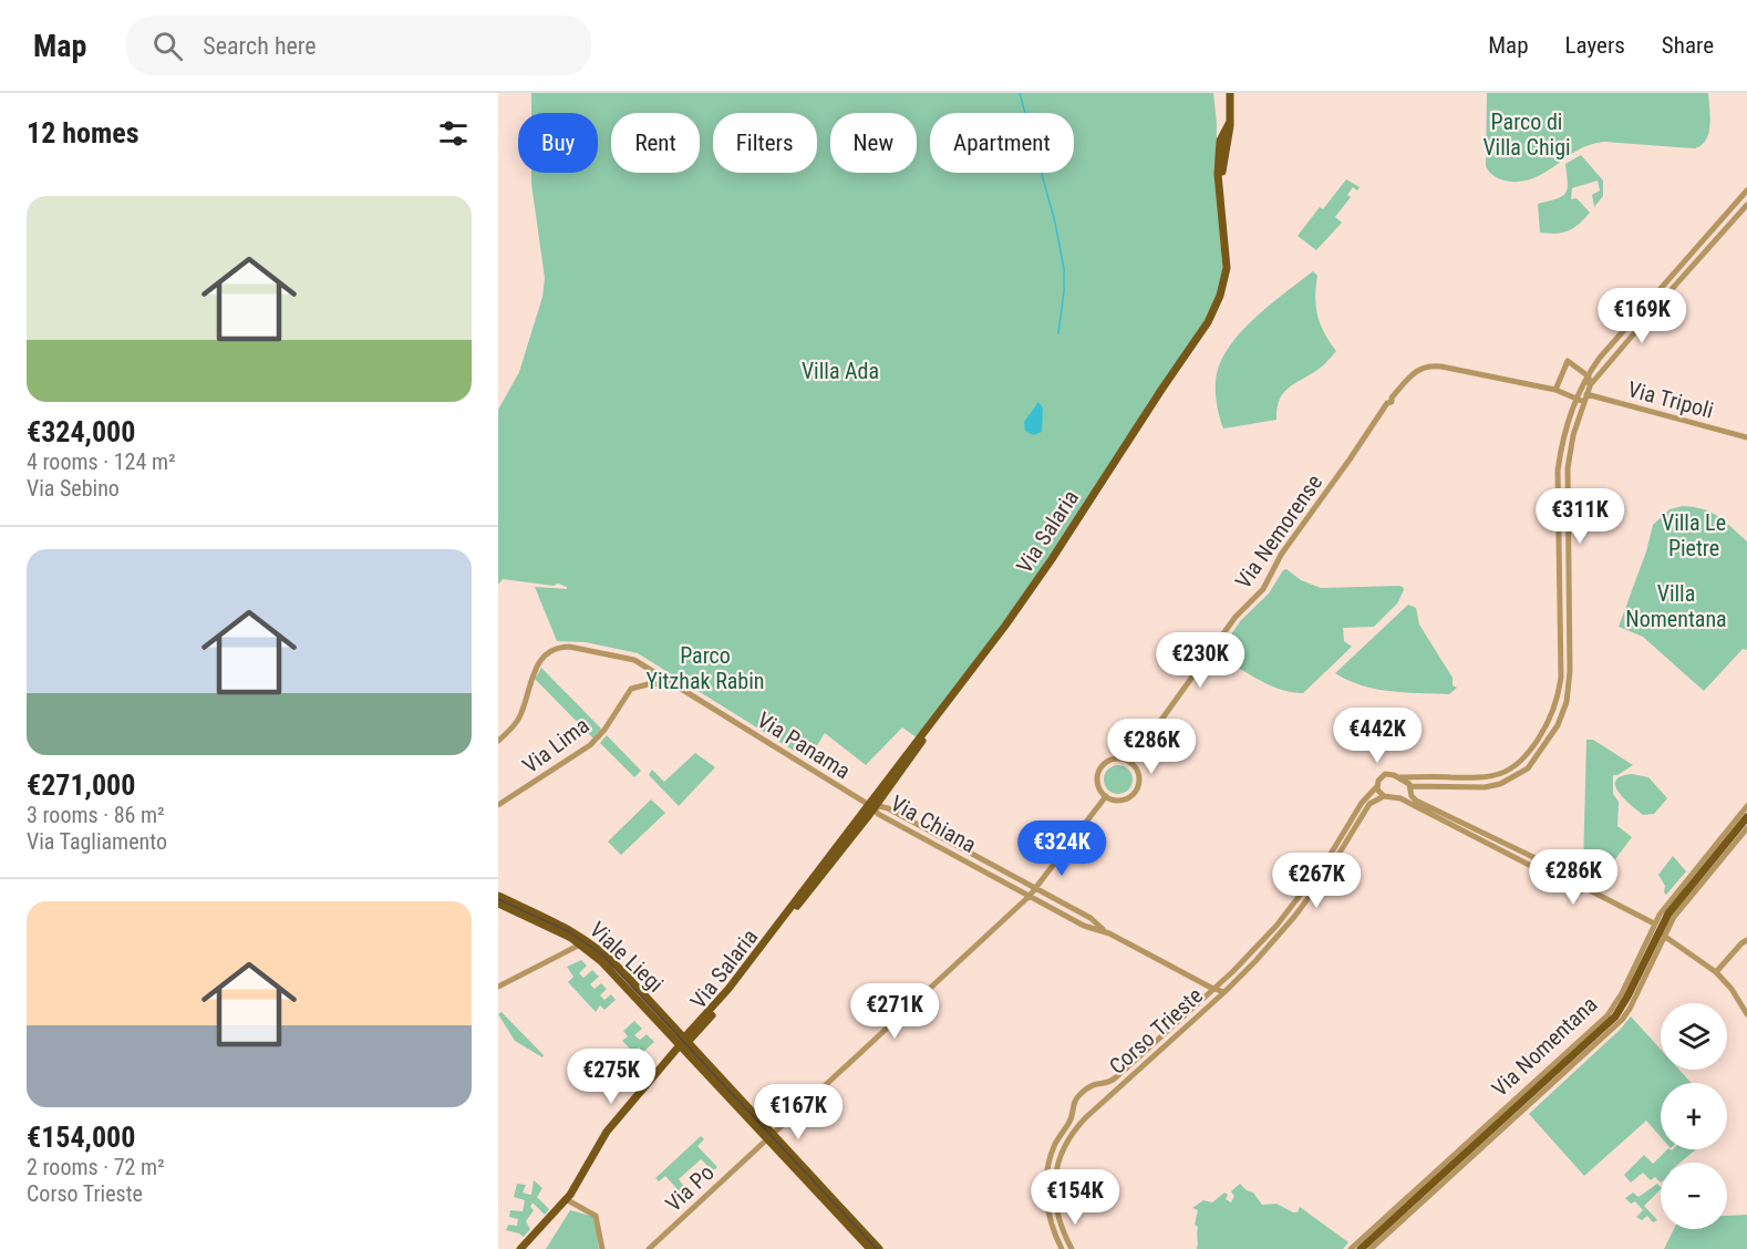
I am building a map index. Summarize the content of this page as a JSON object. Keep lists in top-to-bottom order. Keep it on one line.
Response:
{"streets":{"main road":["Via Salaria","Viale Liegi","Via Nomentana"],"street":["Via Tripoli","Via Nemorense","Via Lima","Via Panama","Via Chiana","Corso Trieste","Via Po"]},"crossings":[["Via Salaria","Via Panama"],["Via Salaria","Via Chiana"],["Via Salaria","Viale Liegi"],["Via Nemorense","Via Po"],["Via Lima","Via Panama"],["Via Panama","Via Chiana"],["Via Chiana","Corso Trieste"],["Via Chiana","Via Po"],["Viale Liegi","Via Po"]],"parks":["Parco di Villa Chigi","Villa Ada","Villa Le Pietre","Villa Nomentana","Parco Yitzhak Rabin"],"page":{"header":"Map","search":"Search here","nav":["Map","Layers","Share"],"heading":"12 homes","chip":["Buy","Rent","Filters","New","Apartment"],"list":[{"name":"€324,000","note":"4 rooms · 124 m² · Via Sebino"},{"name":"€271,000","note":"3 rooms · 86 m² · Via Tagliamento"},{"name":"€154,000","note":"2 rooms · 72 m² · Corso Trieste"}],"price":["€169K","€311K","€230K","€442K","€286K","€324K","€286K","€267K","€271K","€275K","€167K","€154K"],"map_buttons":["+","−"]}}
